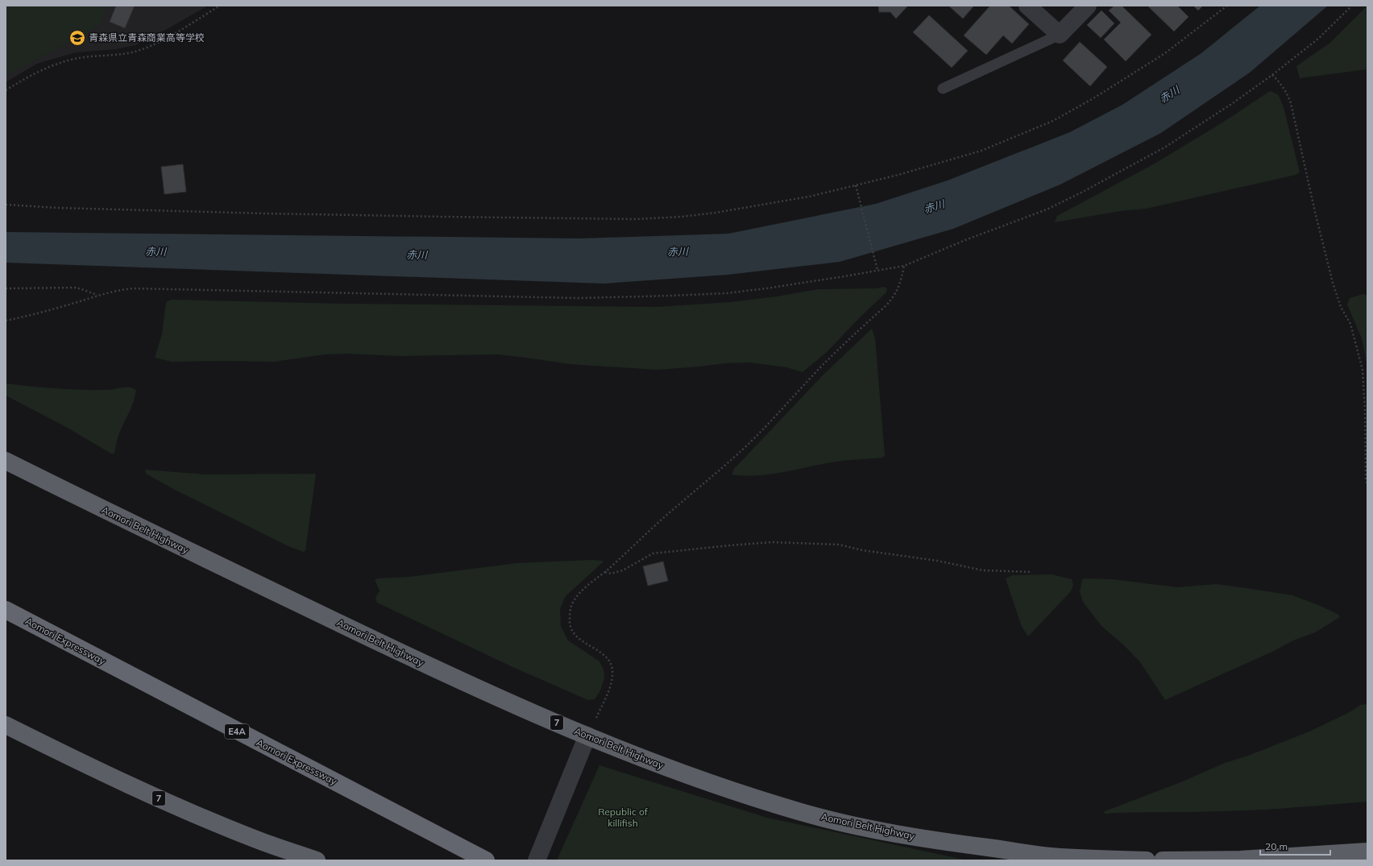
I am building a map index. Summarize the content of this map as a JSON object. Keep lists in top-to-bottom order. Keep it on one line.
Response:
{"streets":{"highway":["Aomori Belt Highway","Aomori Expressway","7","E4A"]},"water":["赤川"],"parks":["Republic of killifish"],"places":{"school or university":["青森県立青森商業高等学校"]},"scale_bar":"20 m"}
